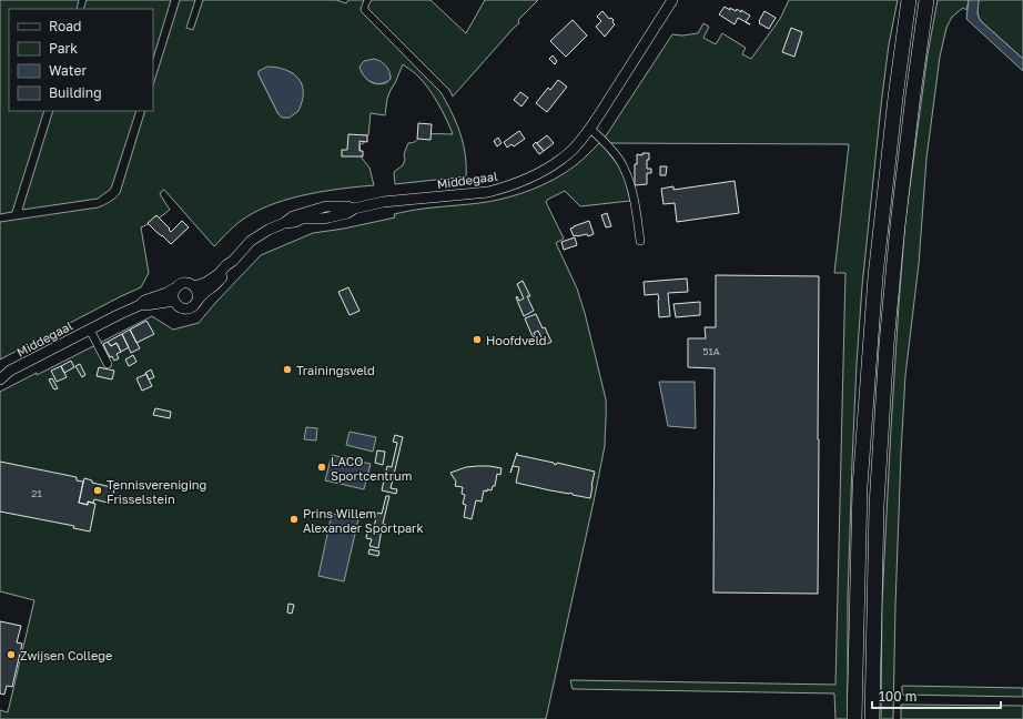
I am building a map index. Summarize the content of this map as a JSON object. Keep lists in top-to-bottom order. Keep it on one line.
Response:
{"streets":{"street":["Middegaal"]},"places":["Hoofdveld","Trainingsveld","LACO Sportcentrum","Tennisvereniging Frisselstein","Prins Willem Alexander Sportpark","Zwijsen College"],"house_numbers":["51A","21"],"legend":["Road","Park","Water","Building"],"scale_bar":"100 m"}
